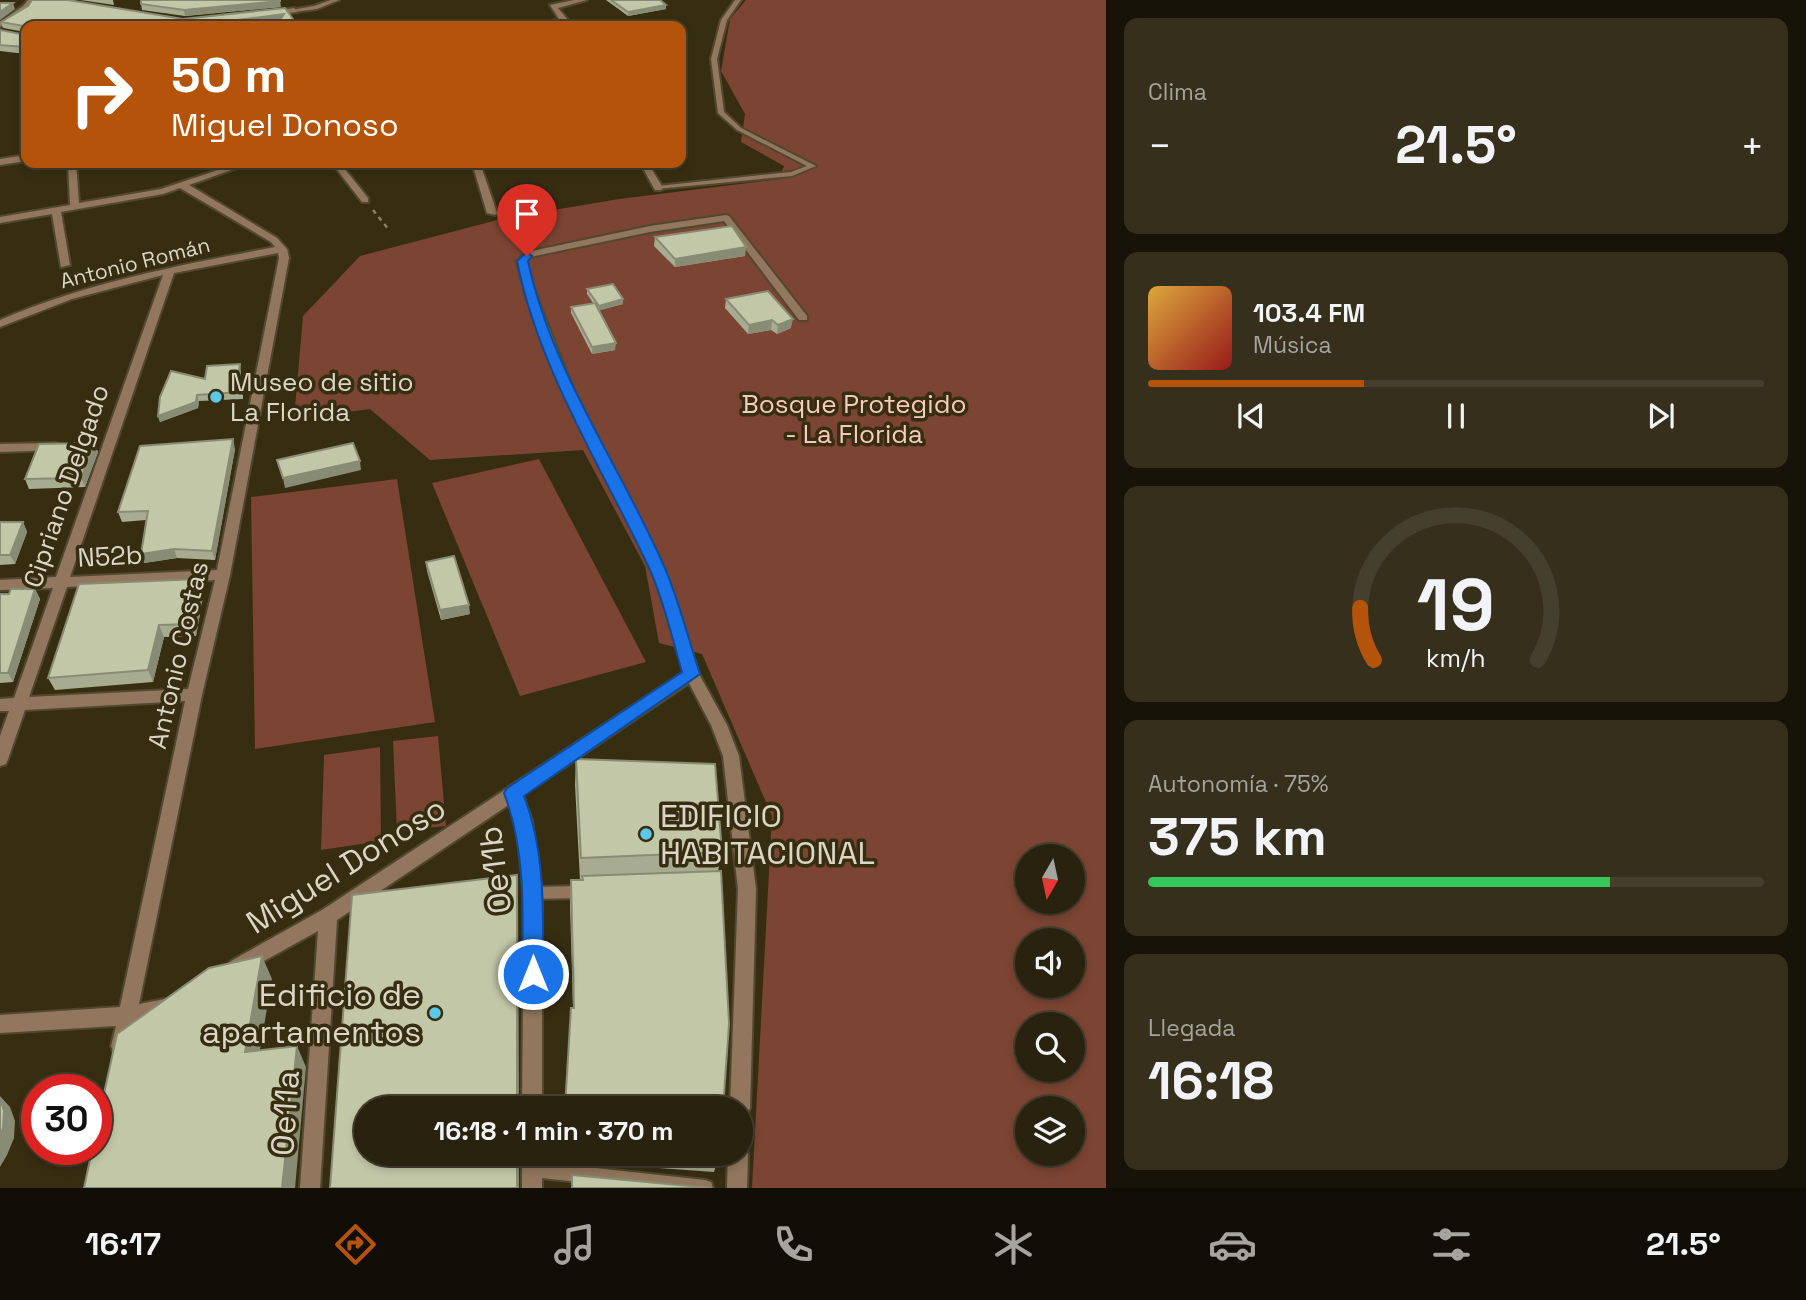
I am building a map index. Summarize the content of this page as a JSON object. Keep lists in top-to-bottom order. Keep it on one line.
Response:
{"streets":{"street":["Antonio Román","Cipriano Delgado","N52b","Antonio Costas","Miguel Donoso","Oe11b","Oe11a"]},"crossings":[["Antonio Román","Cipriano Delgado"],["Antonio Román","Antonio Costas"],["Cipriano Delgado","N52b"],["N52b","Antonio Costas"],["Miguel Donoso","Oe11b"],["Miguel Donoso","Oe11a"]],"parks":["Bosque Protegido - La Florida"],"places":["Museo de sitio La Florida","EDIFICIO HABITACIONAL","Edificio de apartamentos"],"north":"bottom","page":{"tile":["Clima",["Autonomía · 75%","375 km"],["Llegada","16:18"]],"turn":["50 m","Miguel Donoso"],"heat":["−","21.5°","+"],"song":["103.4 FM","Música"],"limit":"30","trip":"16:18 · 1 min · 370 m","tabs":["16:17","21.5°"],"gauge":["19","km/h"]}}
